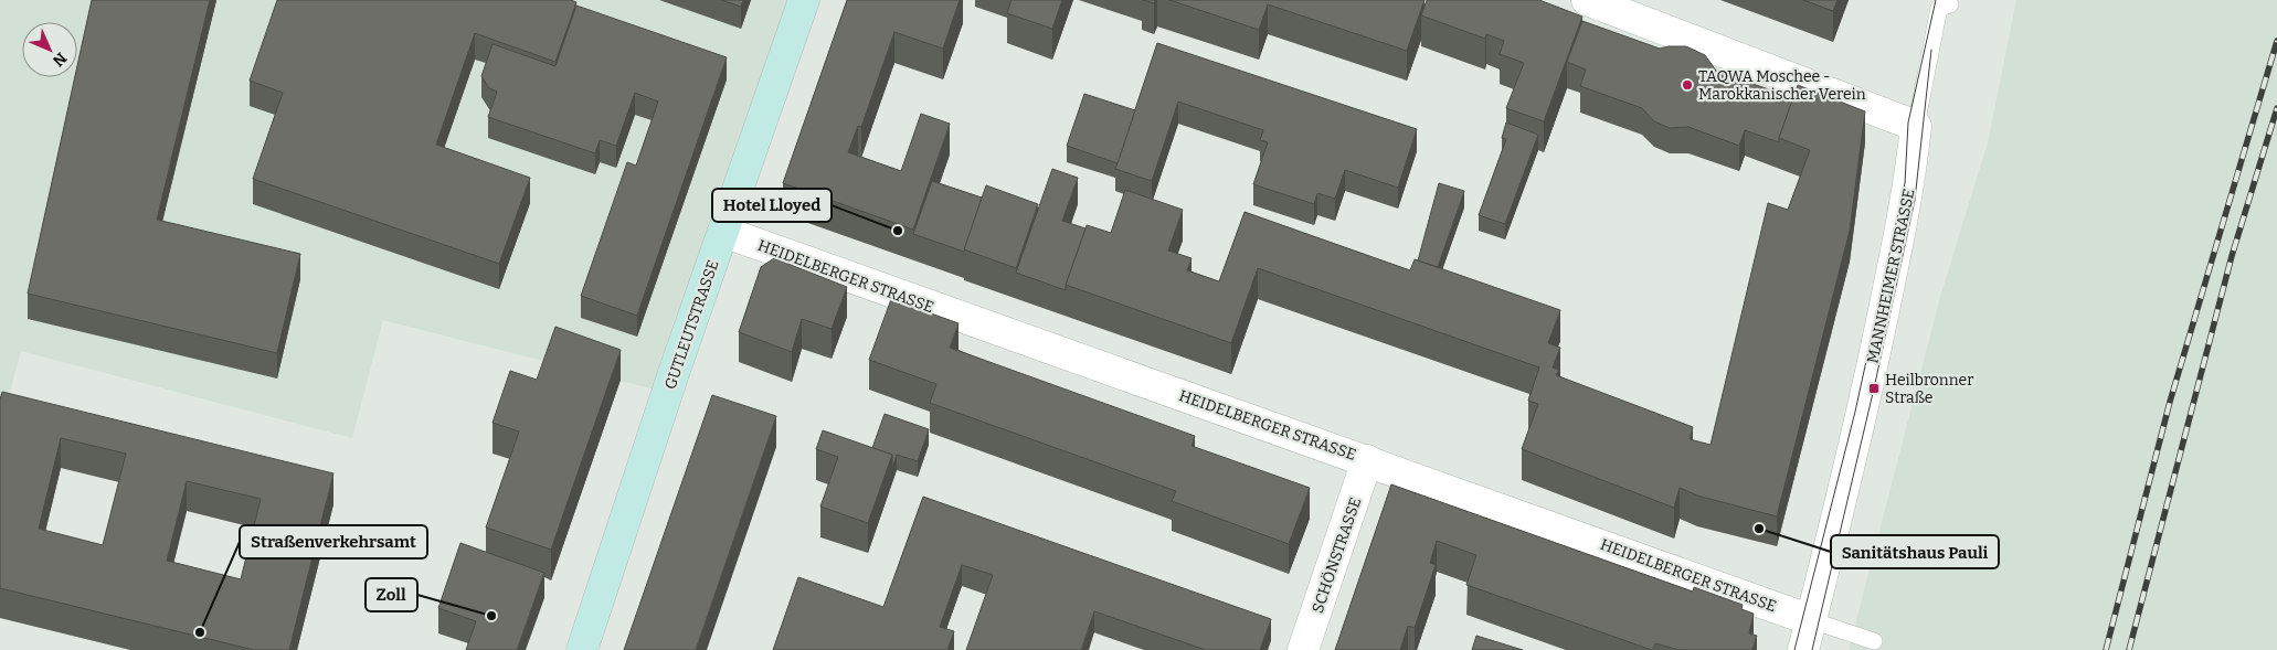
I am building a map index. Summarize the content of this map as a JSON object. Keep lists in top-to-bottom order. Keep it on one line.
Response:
{"streets":{"main road":["GUTLEUTSTRASSE"],"street":["HEIDELBERGER STRASSE","MANNHEIMER STRASSE","SCHÖNSTRASSE"]},"crossings":[["HEIDELBERGER STRASSE","MANNHEIMER STRASSE"],["HEIDELBERGER STRASSE","GUTLEUTSTRASSE"],["HEIDELBERGER STRASSE","SCHÖNSTRASSE"]],"places":{"other":["TAQWA Moschee - Marokkanischer Verein","Hotel Lloyed","Sanitätshaus Pauli","Zoll","Straßenverkehrsamt"],"transit":["Heilbronner Straße"]},"north":"bottom right"}
